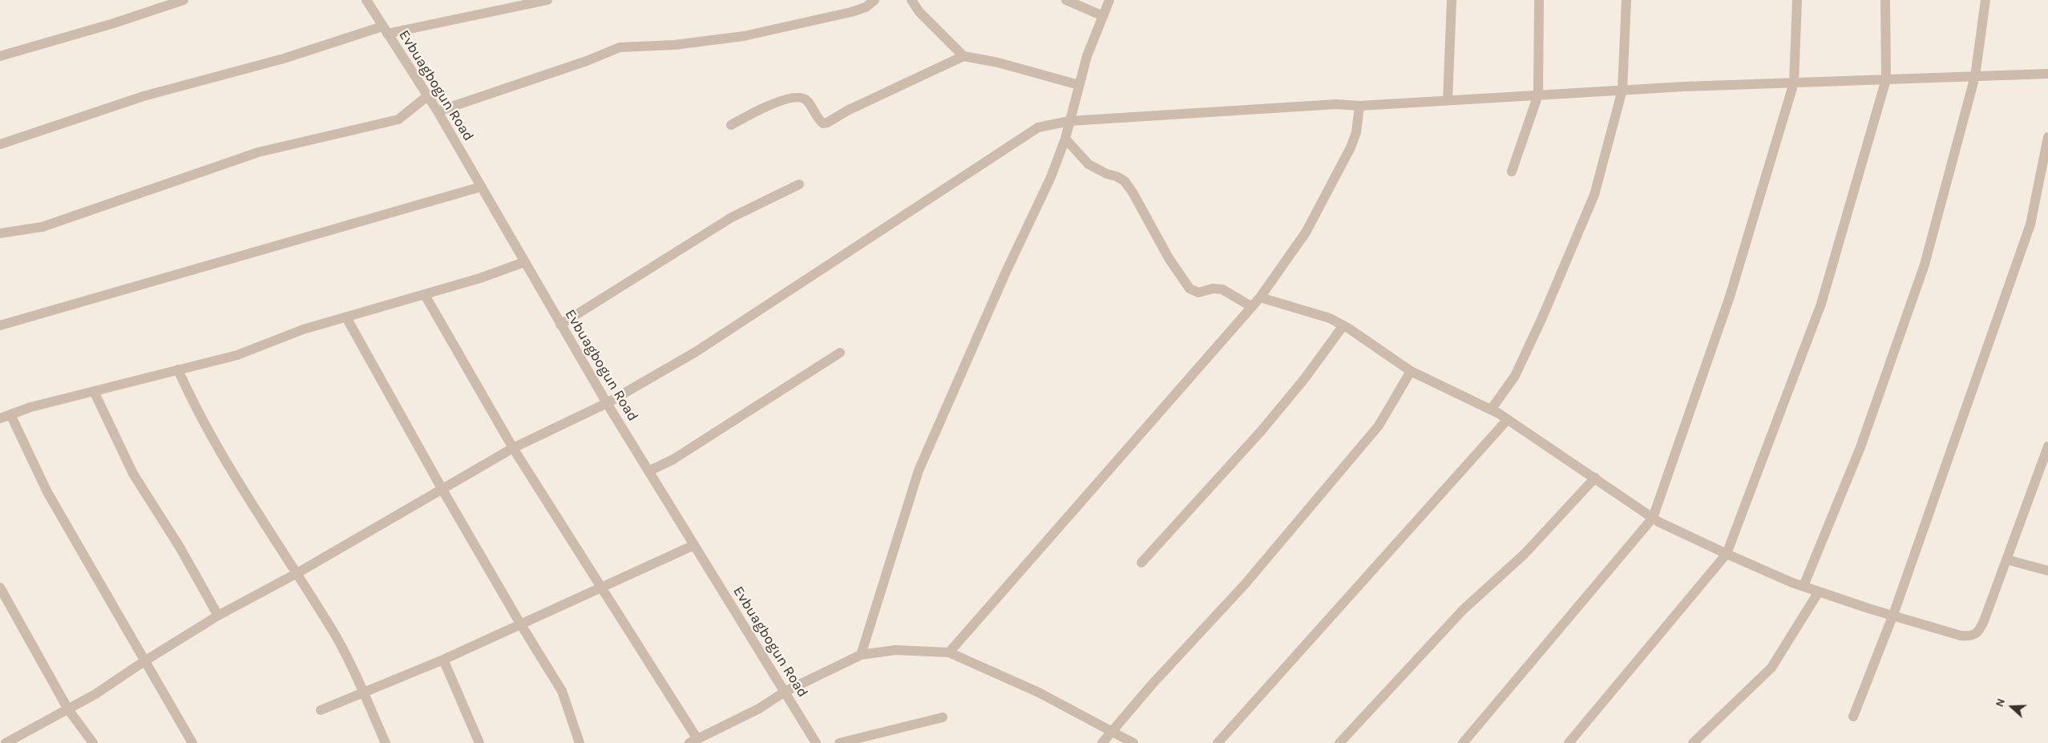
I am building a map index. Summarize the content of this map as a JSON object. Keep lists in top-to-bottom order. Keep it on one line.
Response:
{"streets":{"street":["Evbuagbogun Road"]},"north":"left"}
